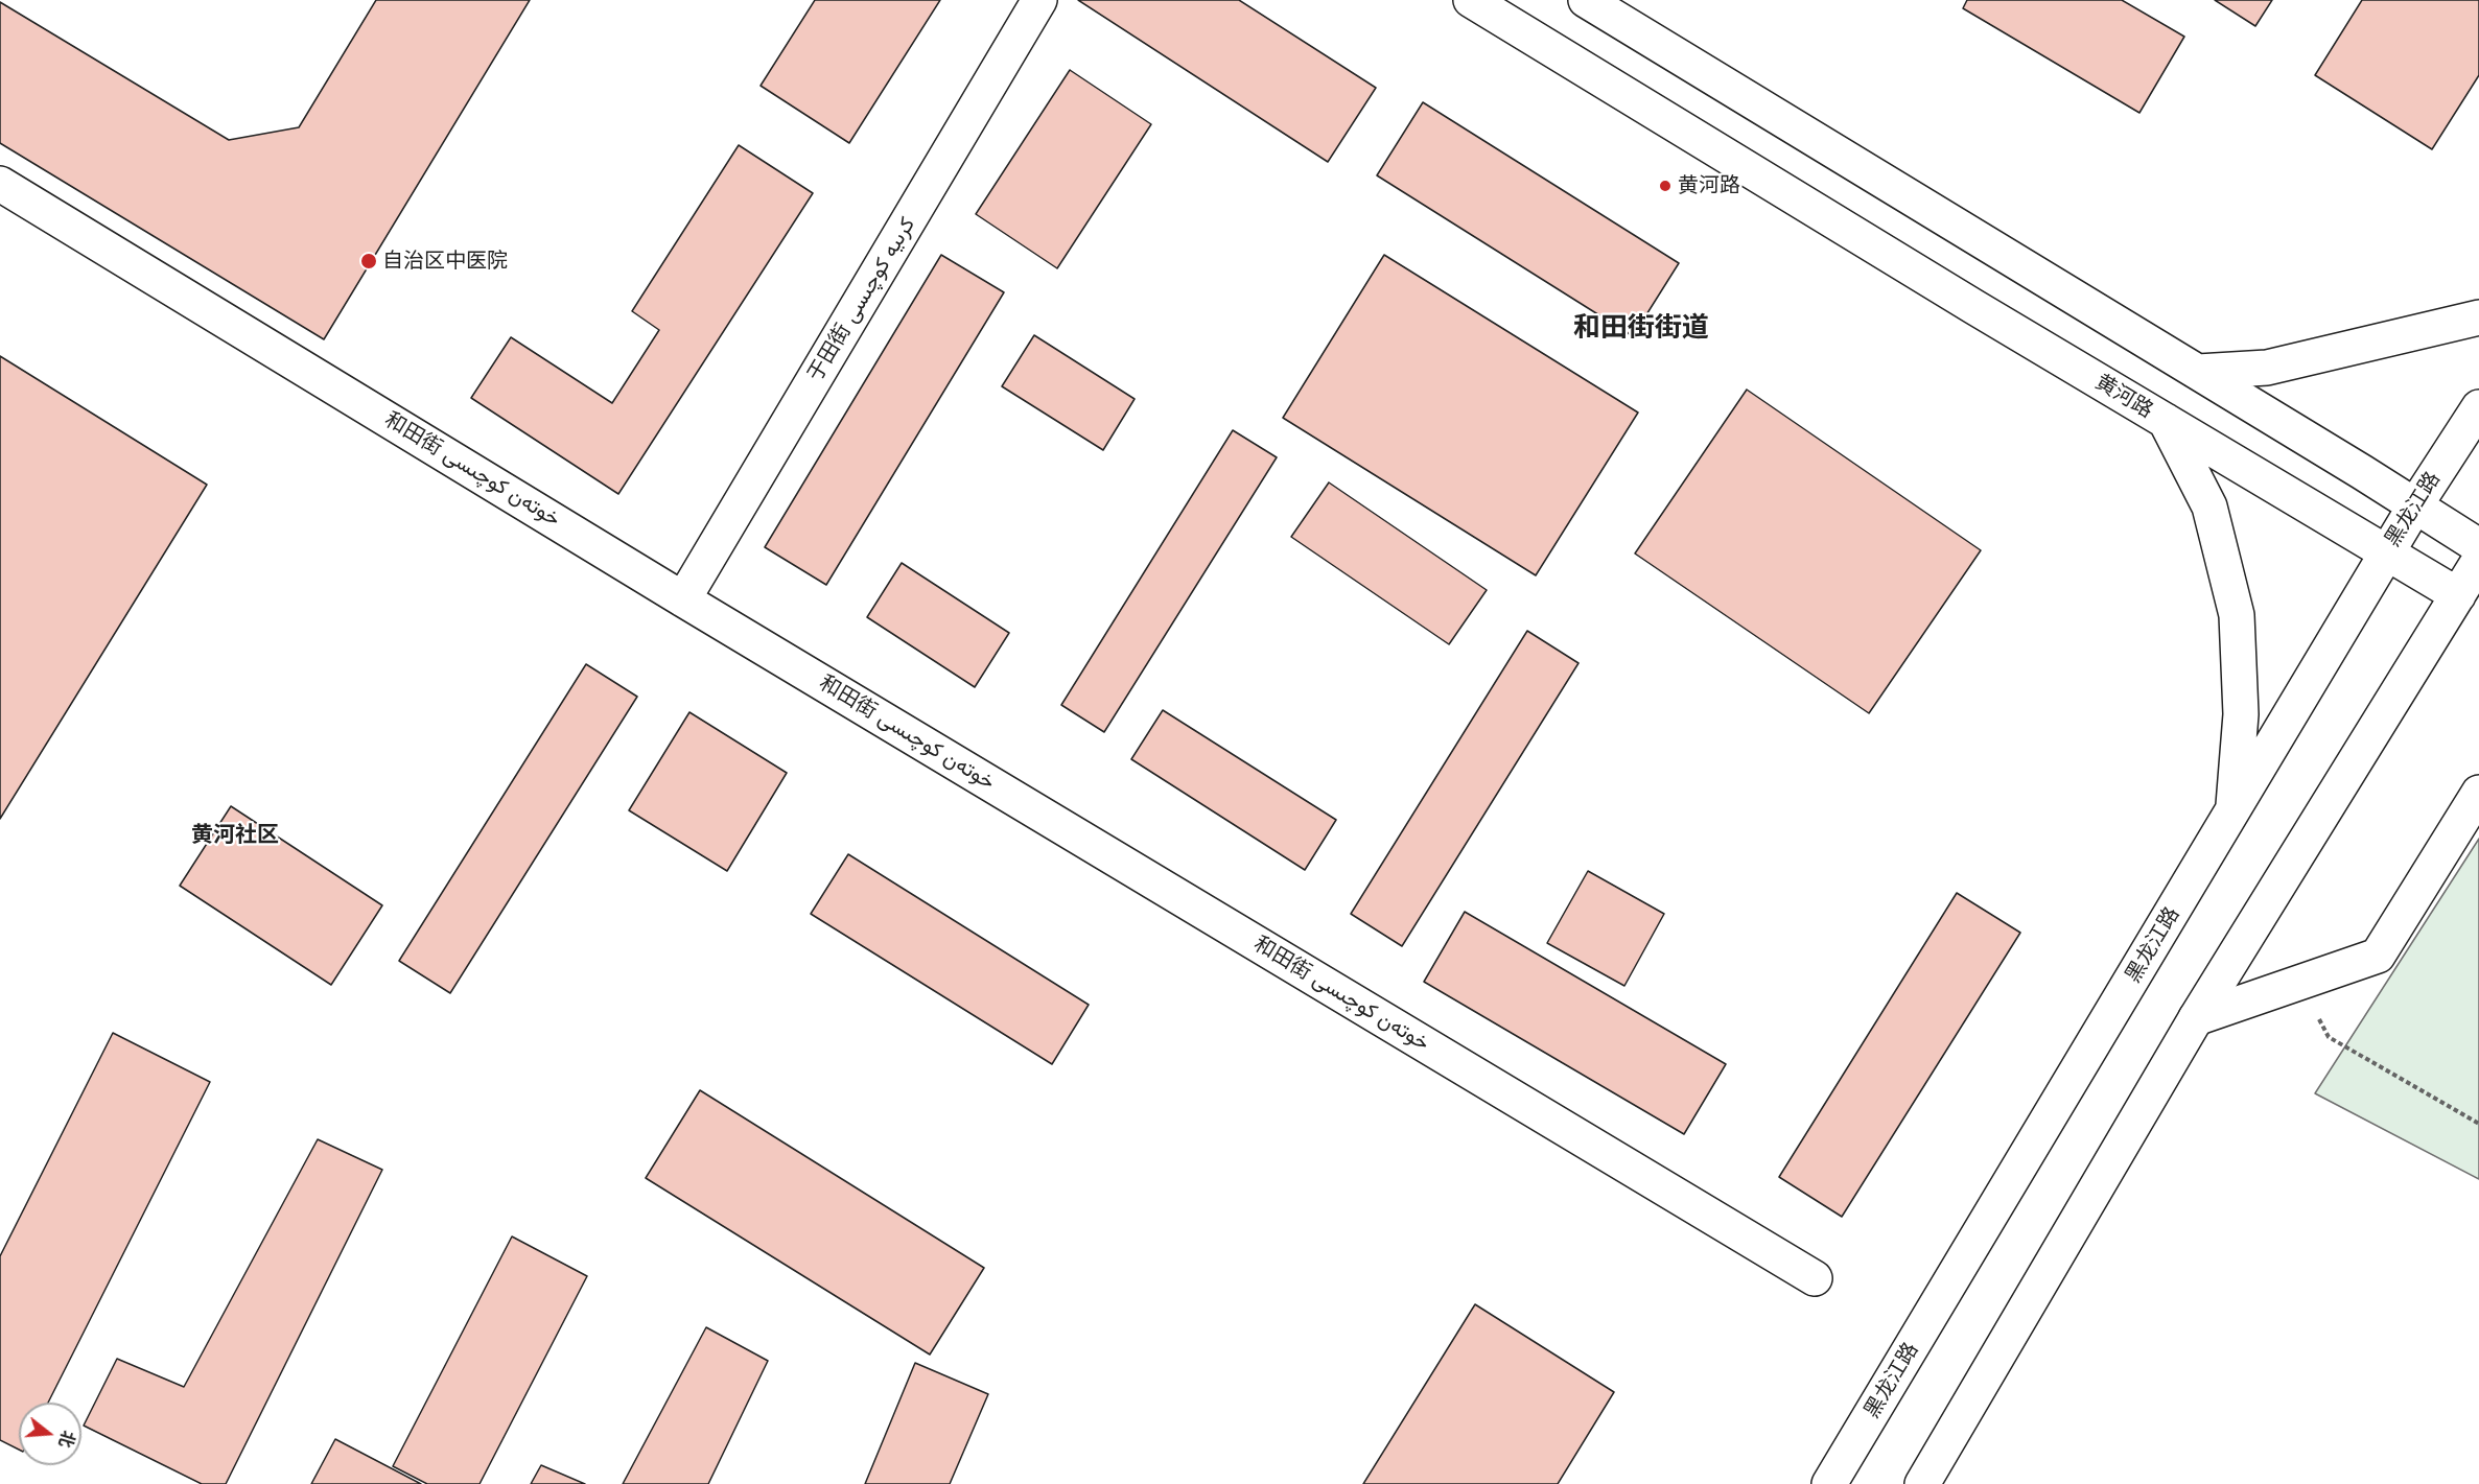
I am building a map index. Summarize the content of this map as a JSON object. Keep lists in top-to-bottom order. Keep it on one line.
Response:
{"streets":{"main road":["于田街 كرىيە كوچىسى","黄河路","和田街 خوتەن كوچىسى","黑龙江路"]},"crossings":[["于田街 كرىيە كوچىسى","和田街 خوتەن كوچىسى"],["黄河路","黑龙江路"]],"districts":["和田街街道","黄河社区"],"places":["黄河路","自治区中医院"],"north":"right"}
